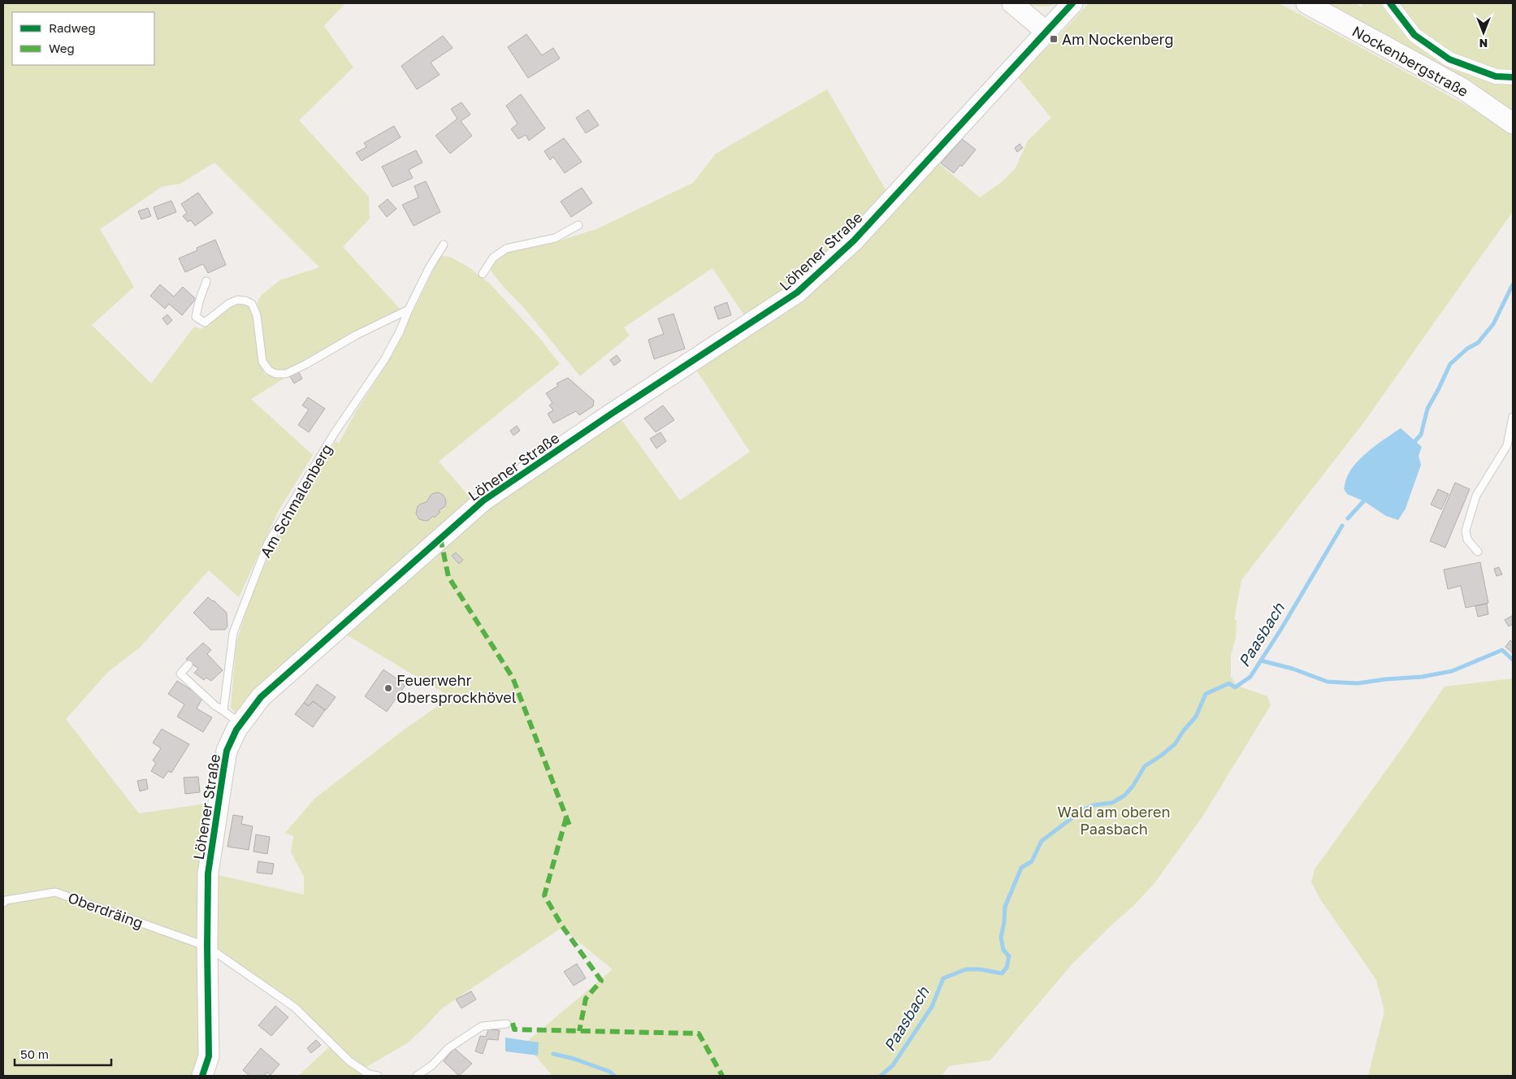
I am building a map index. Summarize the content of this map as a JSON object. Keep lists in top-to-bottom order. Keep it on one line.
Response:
{"streets":{"street":["Nockenbergstraße","Löhener Straße"],"lane":["Am Schmalenberg","Oberdräing"]},"crossings":[["Löhener Straße","Oberdräing"]],"water":["Paasbach"],"parks":["Wald am oberen Paasbach"],"places":{"transit":["Am Nockenberg"],"other":["Feuerwehr Obersprockhövel"]},"legend":["Radweg","Weg"],"scale_bar":"50 m","north":"bottom"}
